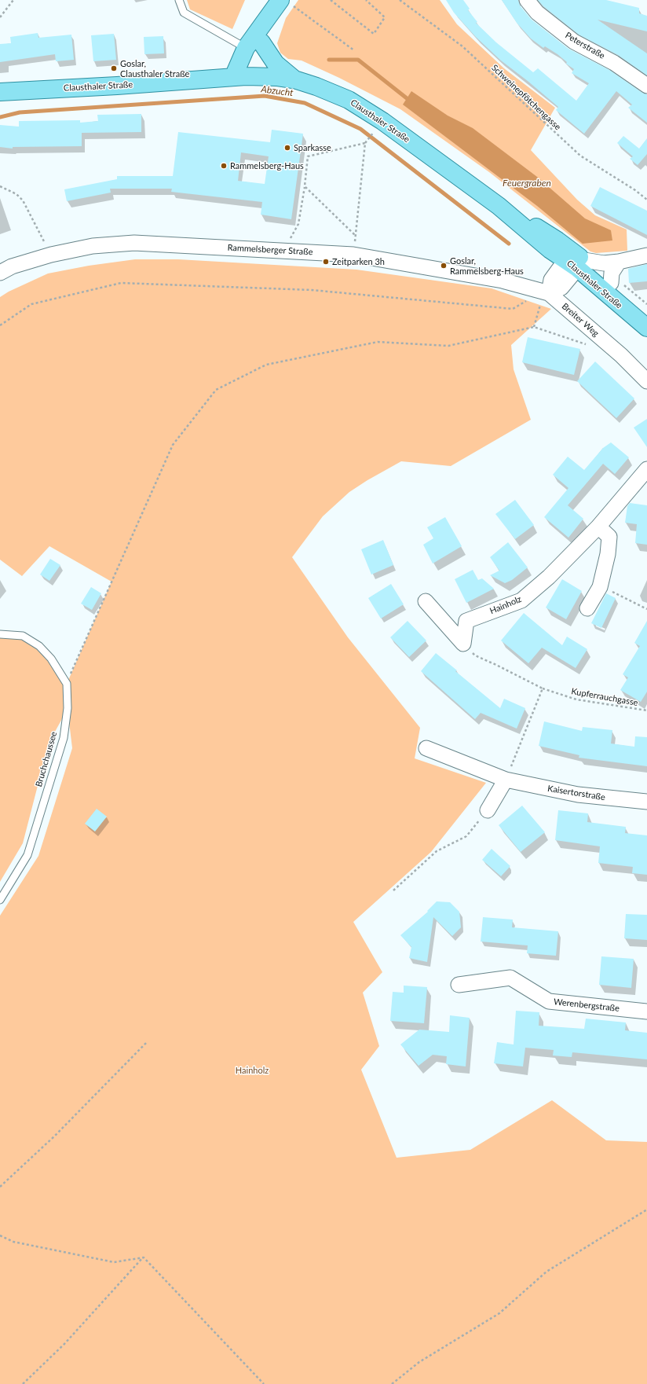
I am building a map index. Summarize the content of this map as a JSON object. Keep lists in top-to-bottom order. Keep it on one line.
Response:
{"streets":{"main road":["Clausthaler Straße"],"street":["Peterstraße","Rammelsberger Straße","Breiter Weg","Hainholz","Kaisertorstraße","Werenbergstraße"],"lane":["Bruchchaussee"],"path":["Schweinepfötchengasse","Kupferrauchgasse"]},"crossings":[["Rammelsberger Straße","Breiter Weg"]],"water":["Abzucht","Feuergraben"],"parks":["Hainholz"],"places":["Goslar, Clausthaler Straße","Sparkasse","Rammelsberg-Haus","Zeitparken 3h","Goslar, Rammelsberg-Haus"]}
